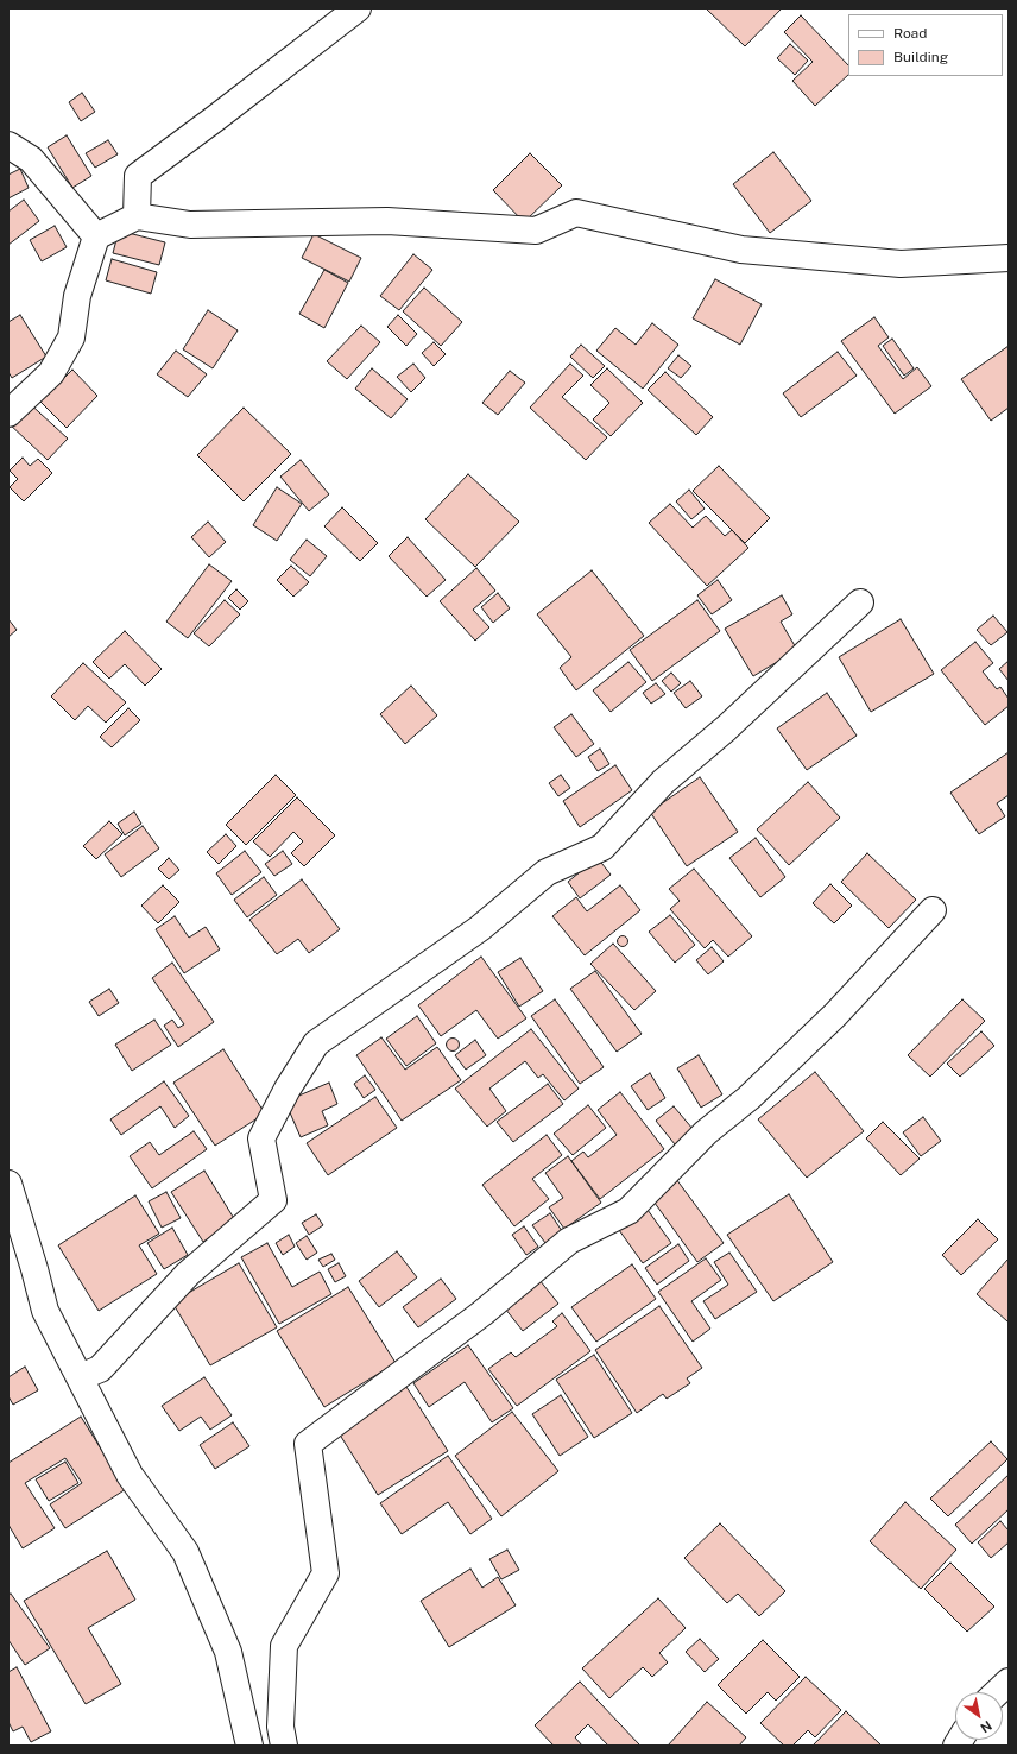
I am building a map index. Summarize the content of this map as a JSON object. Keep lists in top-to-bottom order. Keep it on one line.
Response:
{"legend":["Road","Building"],"north":"bottom right"}
